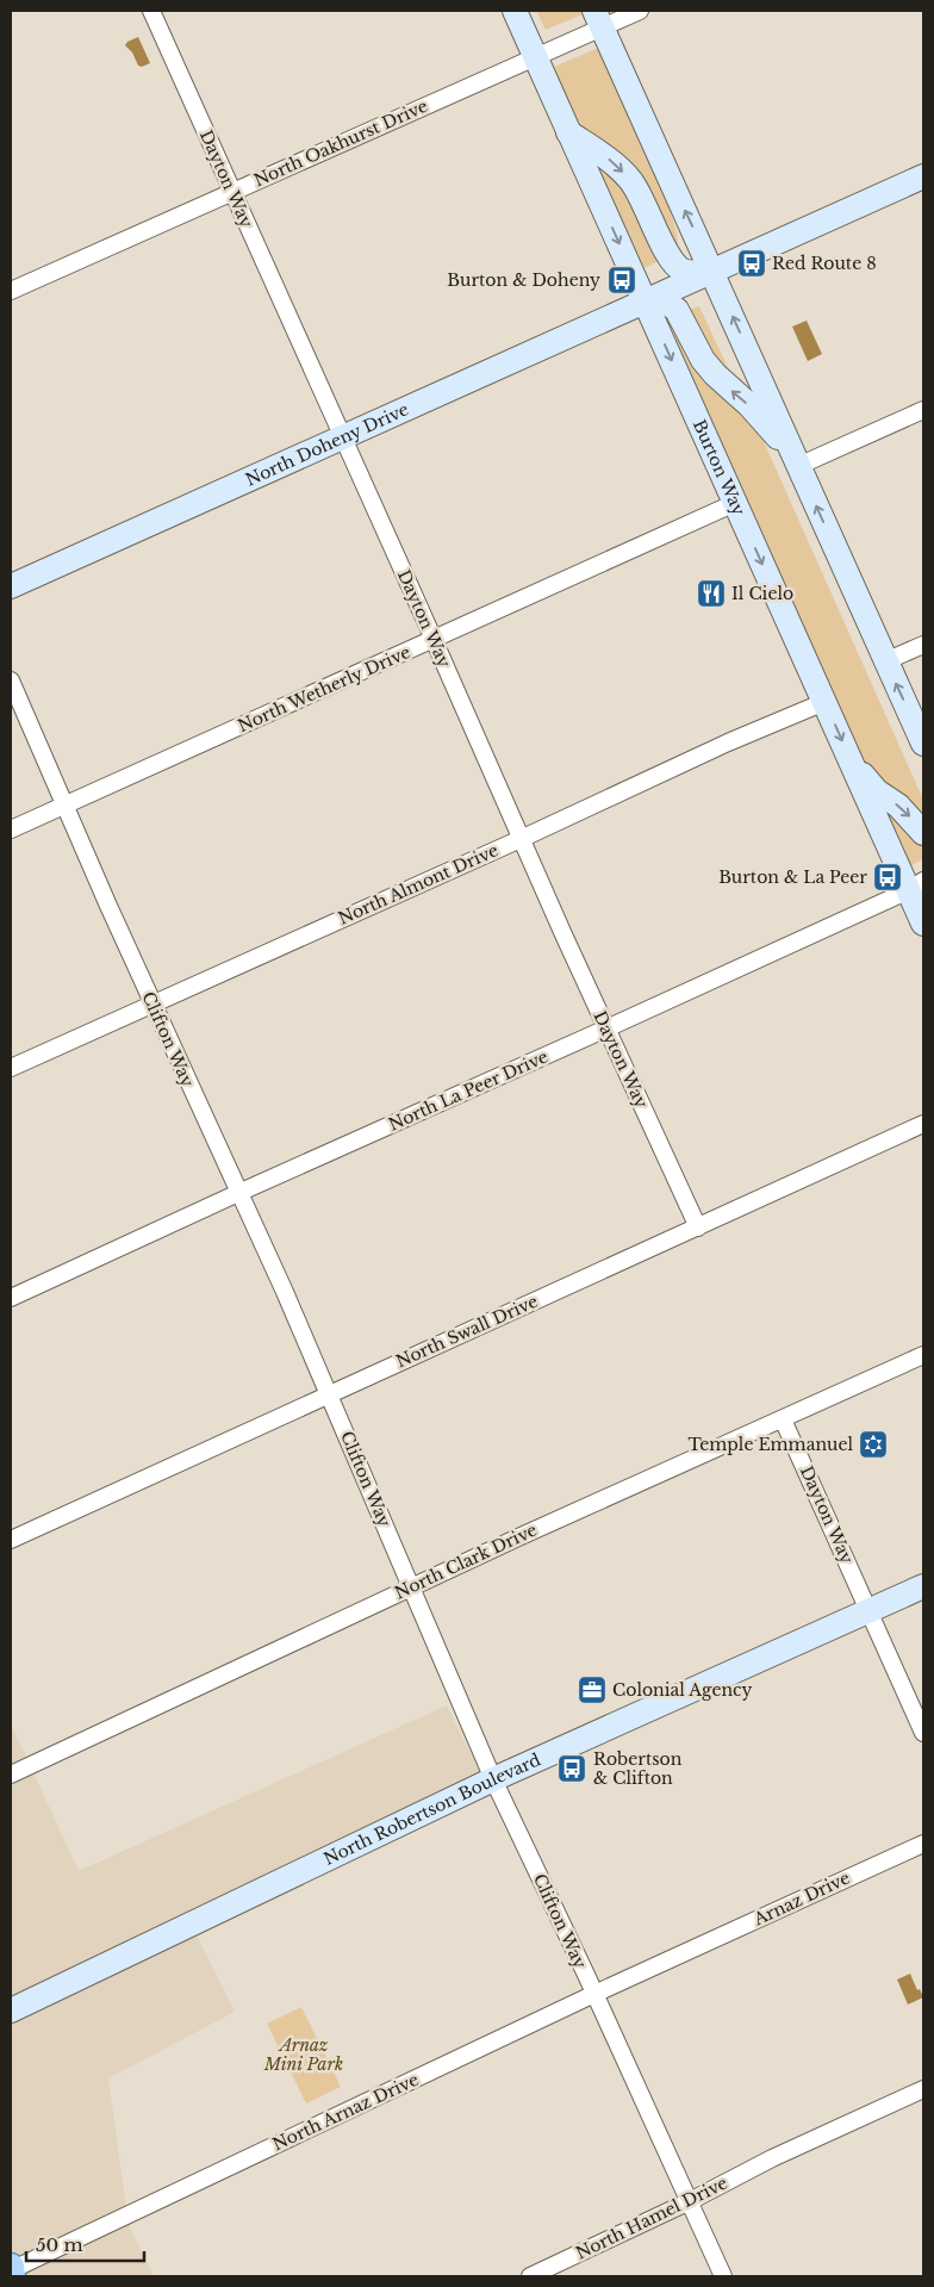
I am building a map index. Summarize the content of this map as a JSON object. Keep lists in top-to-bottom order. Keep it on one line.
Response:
{"streets":{"main road":["North Doheny Drive","Burton Way","North Robertson Boulevard"],"street":["North Oakhurst Drive","Dayton Way","North Wetherly Drive","North Almont Drive","Clifton Way","North La Peer Drive","North Swall Drive","North Clark Drive","Arnaz Drive","North Arnaz Drive","North Hamel Drive"]},"crossings":[["North Oakhurst Drive","Dayton Way"],["North Oakhurst Drive","Burton Way"],["Dayton Way","North Doheny Drive"],["Dayton Way","North Wetherly Drive"],["Dayton Way","North Almont Drive"],["Dayton Way","North La Peer Drive"],["Dayton Way","North Swall Drive"],["Dayton Way","North Clark Drive"],["Dayton Way","North Robertson Boulevard"],["North Doheny Drive","Burton Way"],["Burton Way","North Wetherly Drive"],["Burton Way","North Almont Drive"],["Burton Way","North La Peer Drive"],["North Wetherly Drive","Clifton Way"],["North Almont Drive","Clifton Way"],["Clifton Way","North La Peer Drive"],["Clifton Way","North Swall Drive"],["Clifton Way","North Clark Drive"],["Clifton Way","North Robertson Boulevard"],["Clifton Way","North Arnaz Drive"],["Clifton Way","North Hamel Drive"],["Arnaz Drive","North Arnaz Drive"]],"parks":["Arnaz Mini Park"],"places":{"bus stop":["Red Route 8","Burton & Doheny","Burton & La Peer","Robertson & Clifton"],"restaurant":["Il Cielo"],"synagogue":["Temple Emmanuel"],"office":["Colonial Agency"]},"scale_bar":"50 m"}
